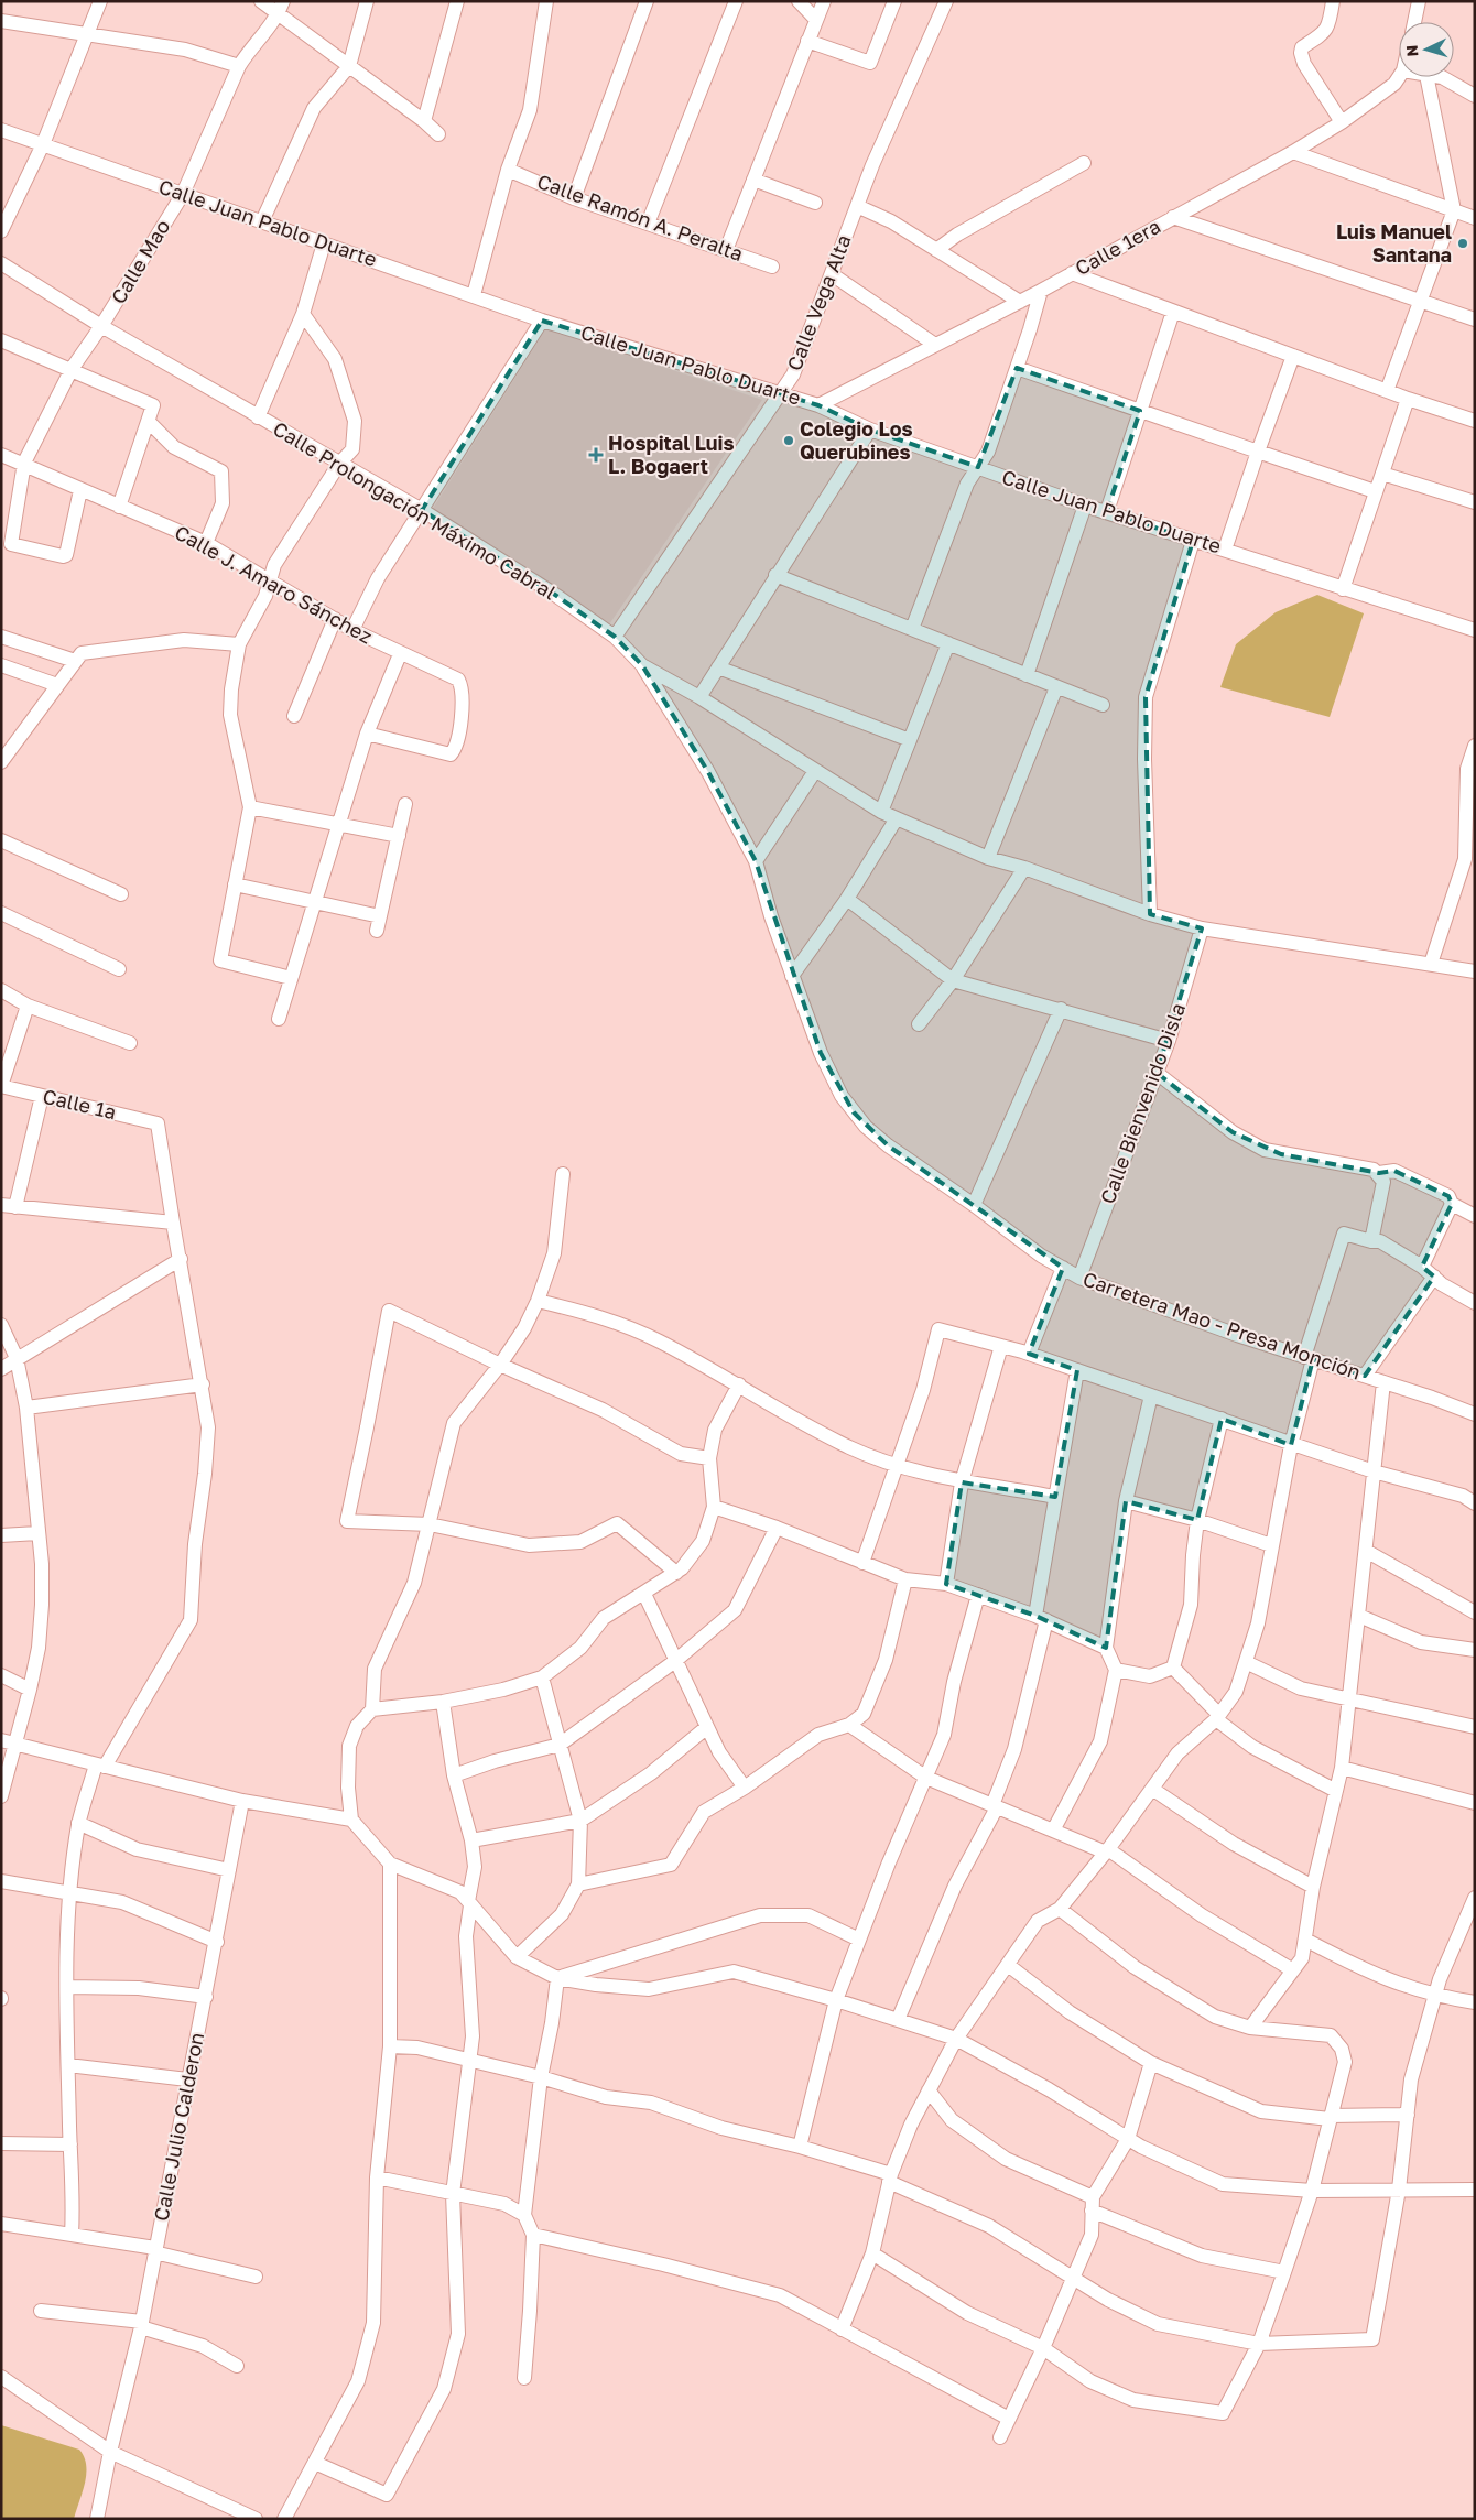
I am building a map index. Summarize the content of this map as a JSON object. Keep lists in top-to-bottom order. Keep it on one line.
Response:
{"streets":{"street":["Calle Ramón A. Peralta","Calle Juan Pablo Duarte","Calle 1era","Calle Mao","Calle Vega Alta","Calle Prolongación Máximo Cabral","Calle J. Amaro Sánchez","Calle Bienvenido Disla","Calle 1ª","Carretera Mao - Presa Monción","Calle Julio Calderon"]},"crossings":[["Calle Juan Pablo Duarte","Calle 1era"],["Calle Juan Pablo Duarte","Calle Mao"],["Calle Juan Pablo Duarte","Calle Vega Alta"],["Calle Mao","Calle Prolongación Máximo Cabral"],["Calle Mao","Calle J. Amaro Sánchez"],["Calle Vega Alta","Calle Prolongación Máximo Cabral"],["Calle Prolongación Máximo Cabral","Calle Bienvenido Disla"],["Calle Prolongación Máximo Cabral","Carretera Mao - Presa Monción"],["Calle Bienvenido Disla","Carretera Mao - Presa Monción"]],"places":{"other":["Luis Manuel Santana","Colegio Los Querubines"],"health":["Hospital Luis L. Bogaert"]},"north":"left"}
